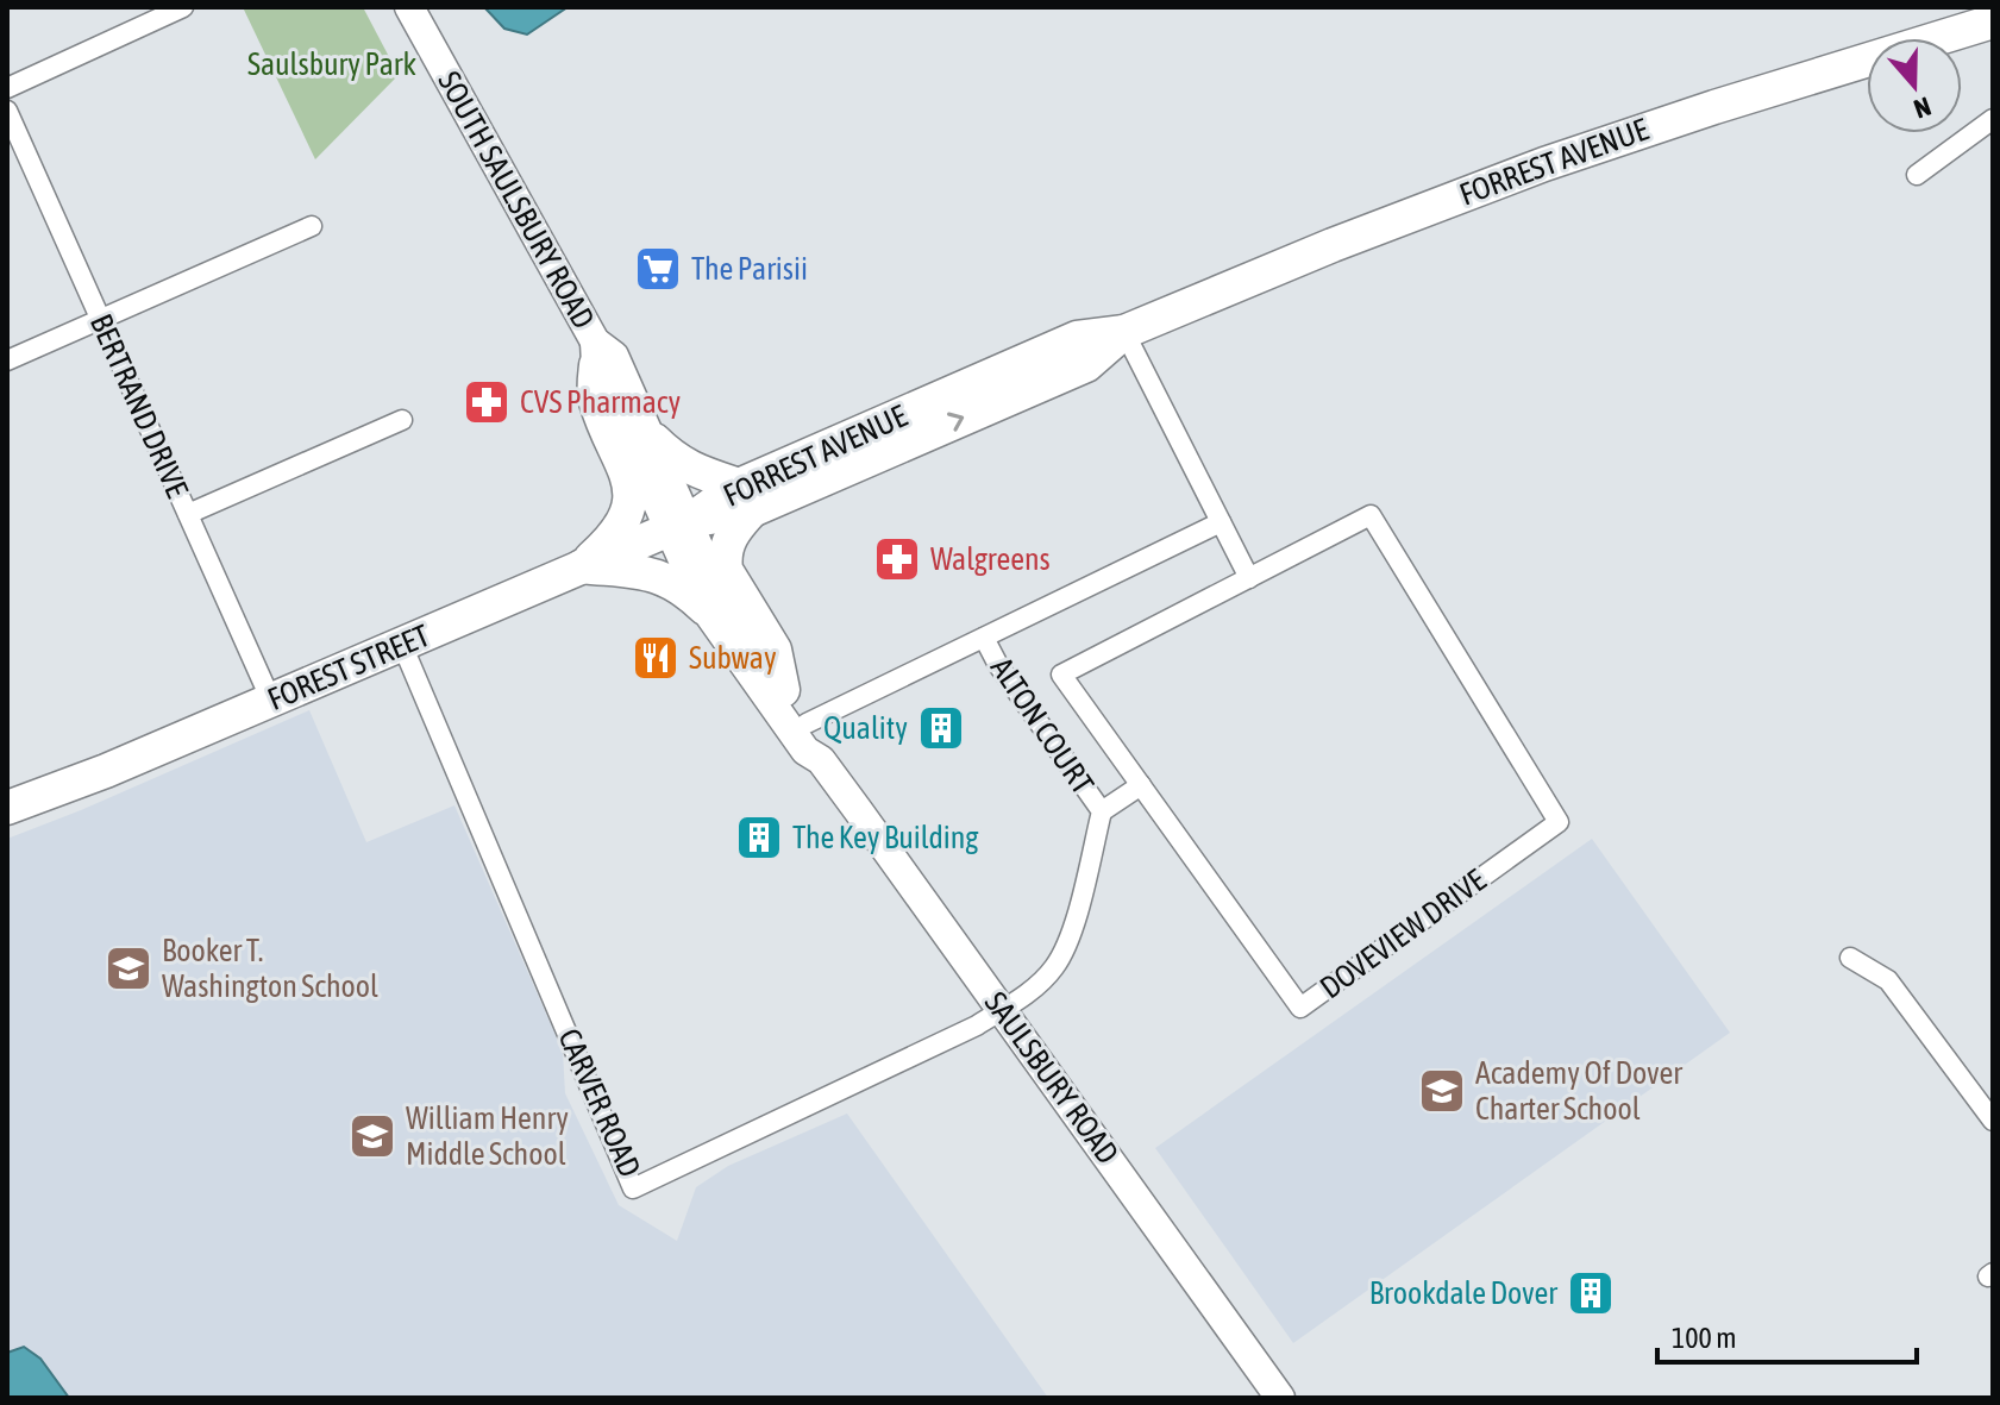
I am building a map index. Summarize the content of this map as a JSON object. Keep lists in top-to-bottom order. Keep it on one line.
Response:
{"streets":{"highway":["FORREST AVENUE","FOREST STREET"],"main road":["SOUTH SAULSBURY ROAD","SAULSBURY ROAD"],"street":["BERTRAND DRIVE","ALTON COURT","DOVEVIEW DRIVE","CARVER ROAD"]},"crossings":[["FORREST AVENUE","SOUTH SAULSBURY ROAD"],["FORREST AVENUE","FOREST STREET"],["FORREST AVENUE","SAULSBURY ROAD"],["SOUTH SAULSBURY ROAD","FOREST STREET"],["SOUTH SAULSBURY ROAD","SAULSBURY ROAD"],["BERTRAND DRIVE","FOREST STREET"],["FOREST STREET","SAULSBURY ROAD"],["FOREST STREET","CARVER ROAD"],["ALTON COURT","SAULSBURY ROAD"],["ALTON COURT","CARVER ROAD"],["SAULSBURY ROAD","CARVER ROAD"]],"parks":["Saulsbury Park"],"places":{"supermarket":["The Parisii"],"pharmacy":["CVS Pharmacy","Walgreens"],"restaurant":["Subway"],"building":["Quality","The Key Building","Brookdale Dover"],"school or university":["Booker T. Washington School","Academy Of Dover Charter School","William Henry Middle School"]},"scale_bar":"100 m","north":"bottom"}
